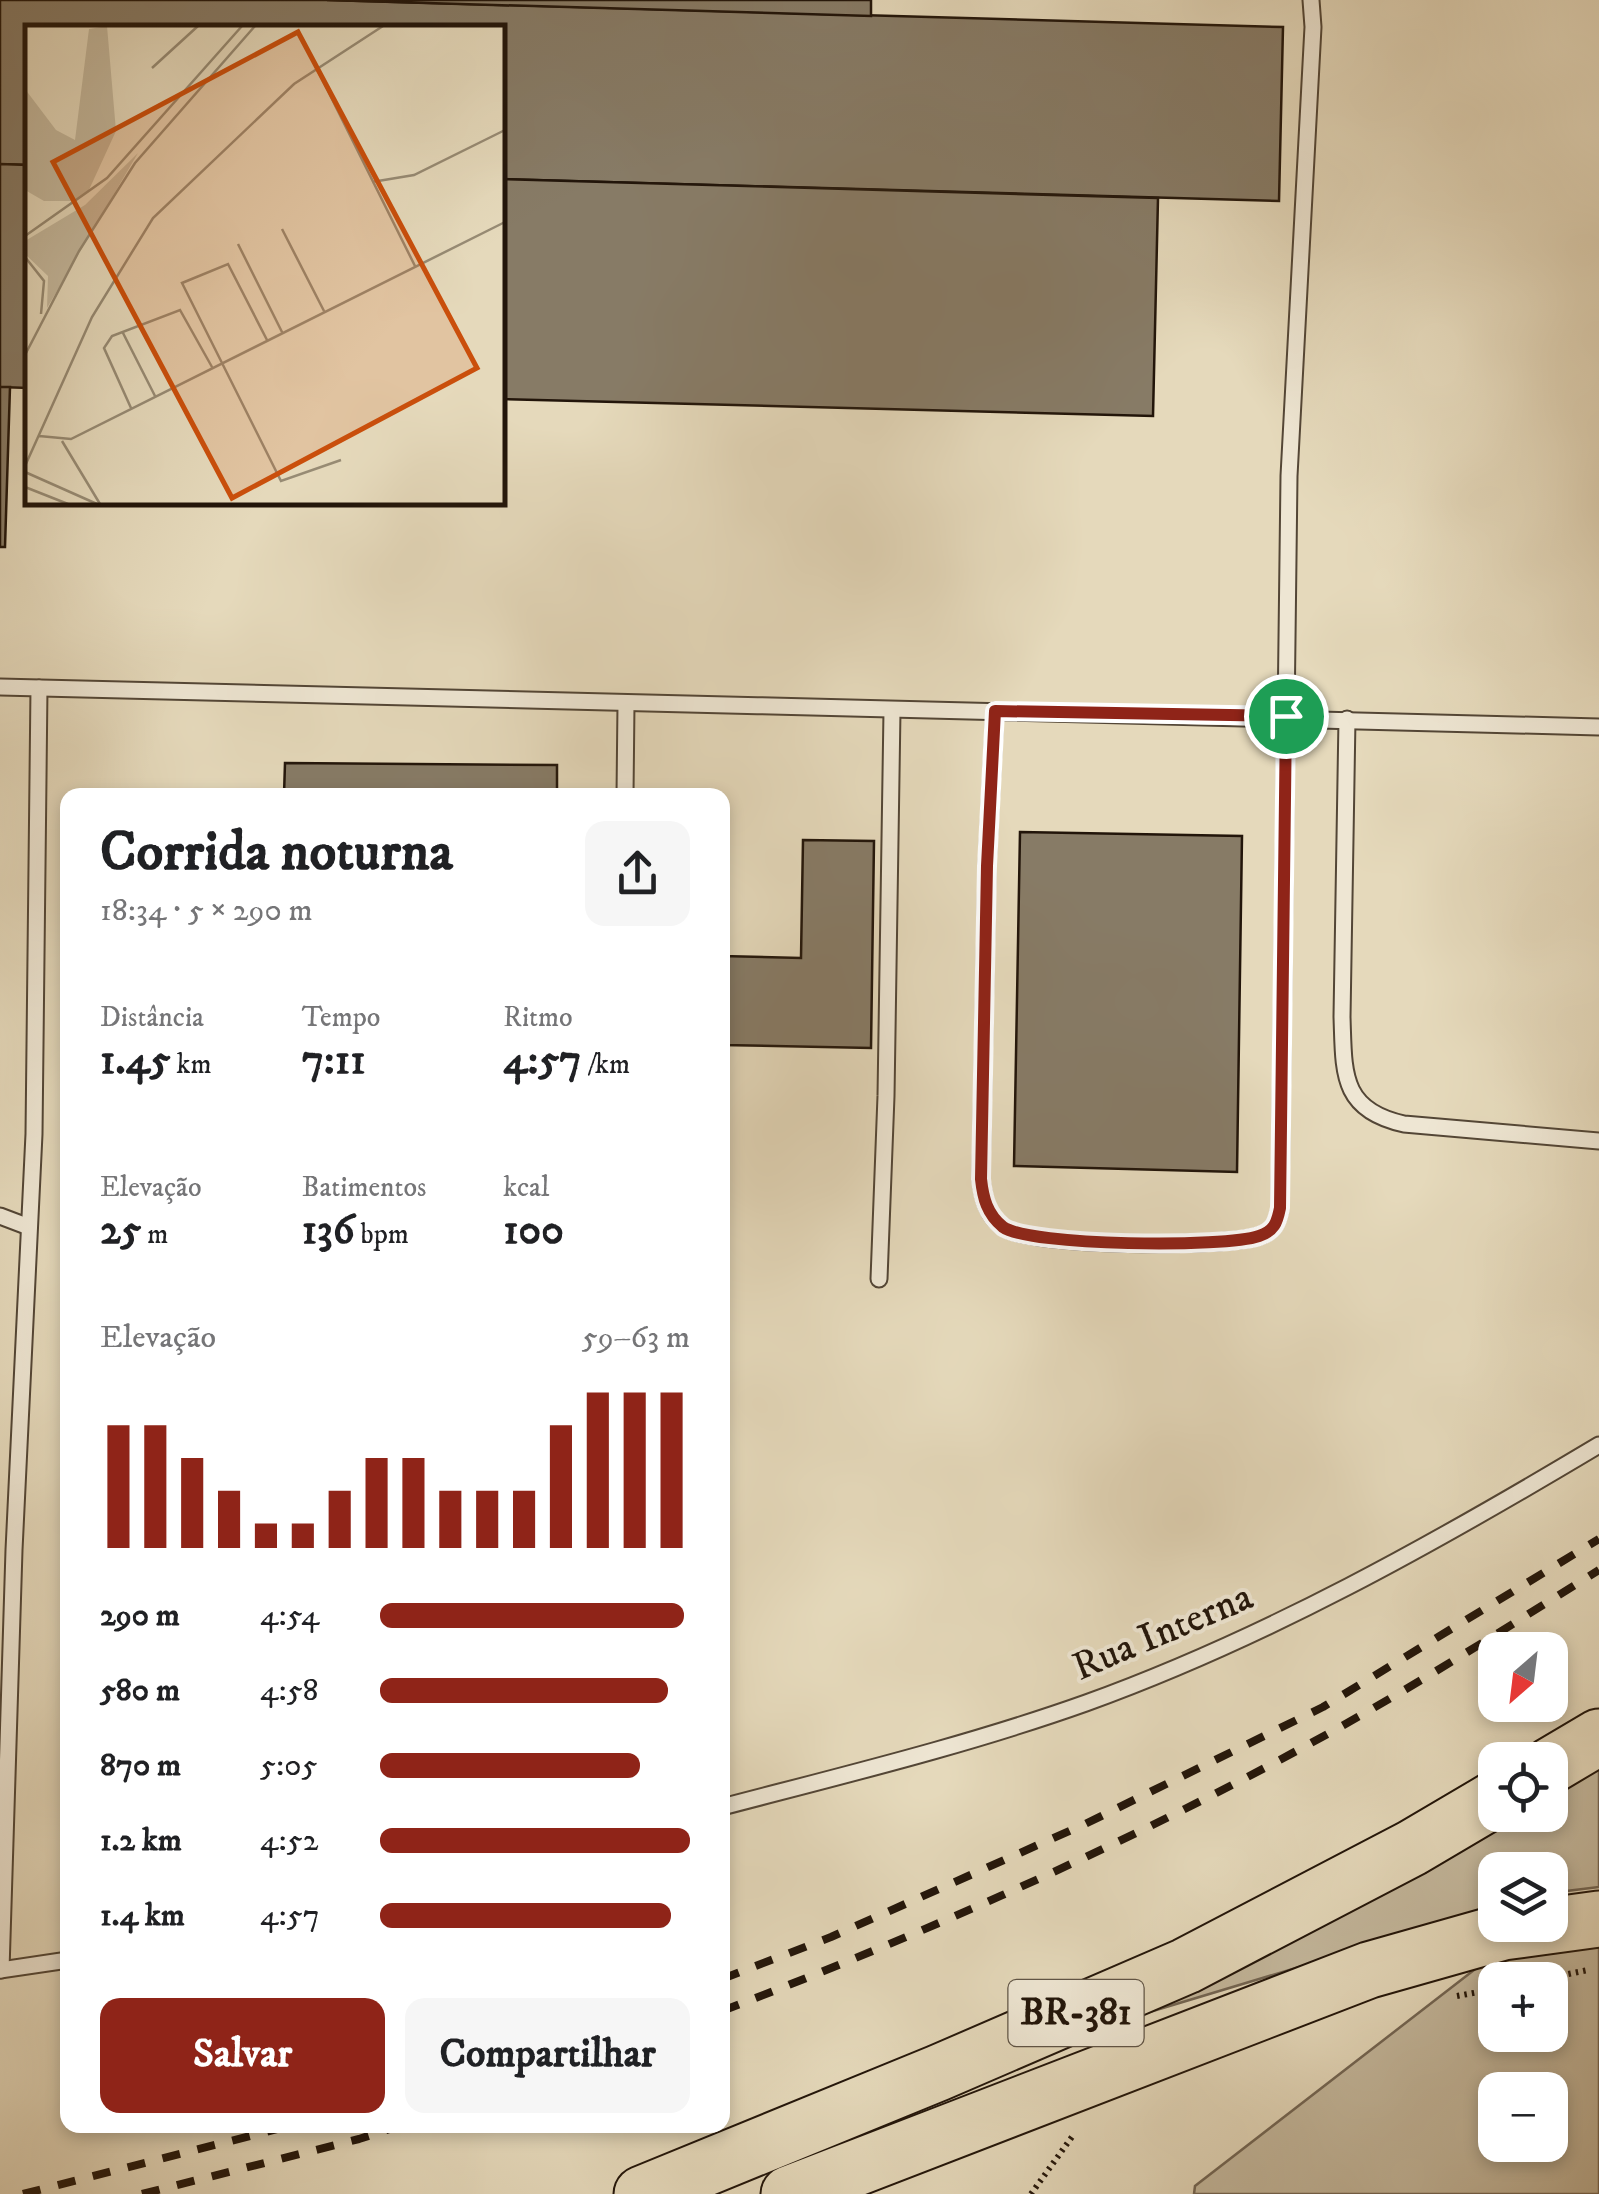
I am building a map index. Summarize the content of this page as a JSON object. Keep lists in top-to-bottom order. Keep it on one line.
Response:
{"streets":{"highway":["BR-381"],"lane":["Rua Interna"]},"north":"bottom left","page":{"heading":["Corrida noturna","18:34 · 5 × 290 m"],"stats":[["Distância","1.45 km"],["Tempo","7:11"],["Ritmo","4:57 /km"],["Elevação","25 m"],["Batimentos","136 bpm"],["kcal","100"]],"chart":["Elevação","59–63 m"],"list":[{"name":"290 m","note":"4:54"},{"name":"580 m","note":"4:58"},{"name":"870 m","note":"5:05"},{"name":"1.2 km","note":"4:52"},{"name":"1.4 km","note":"4:57"}],"map_buttons":["+","−"],"buttons":["Salvar","Compartilhar"]}}
